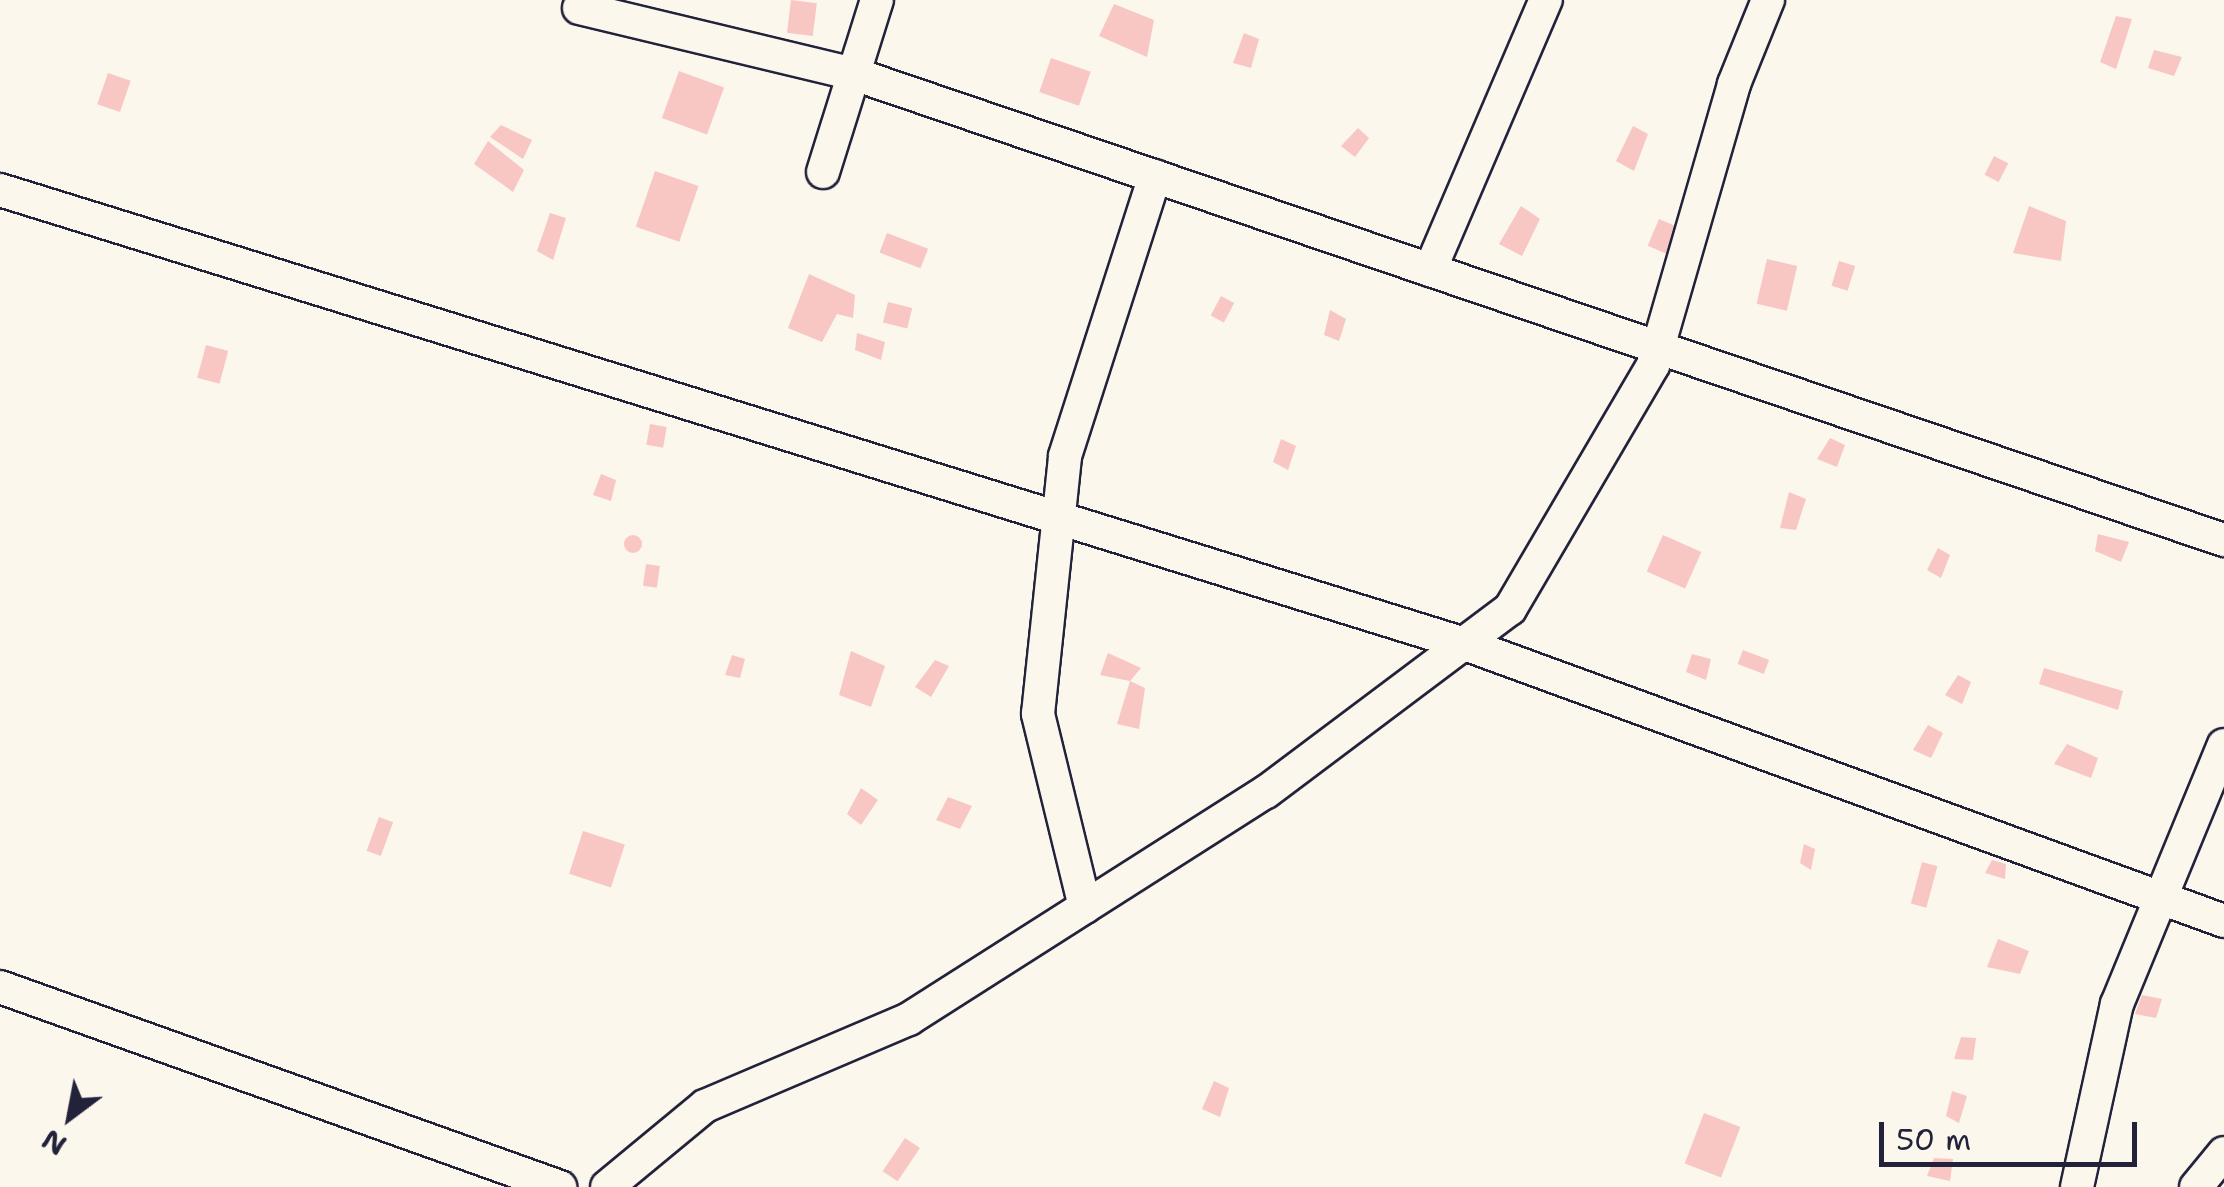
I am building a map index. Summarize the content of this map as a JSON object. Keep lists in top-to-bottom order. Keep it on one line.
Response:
{"scale_bar":"50 m","north":"bottom left"}
